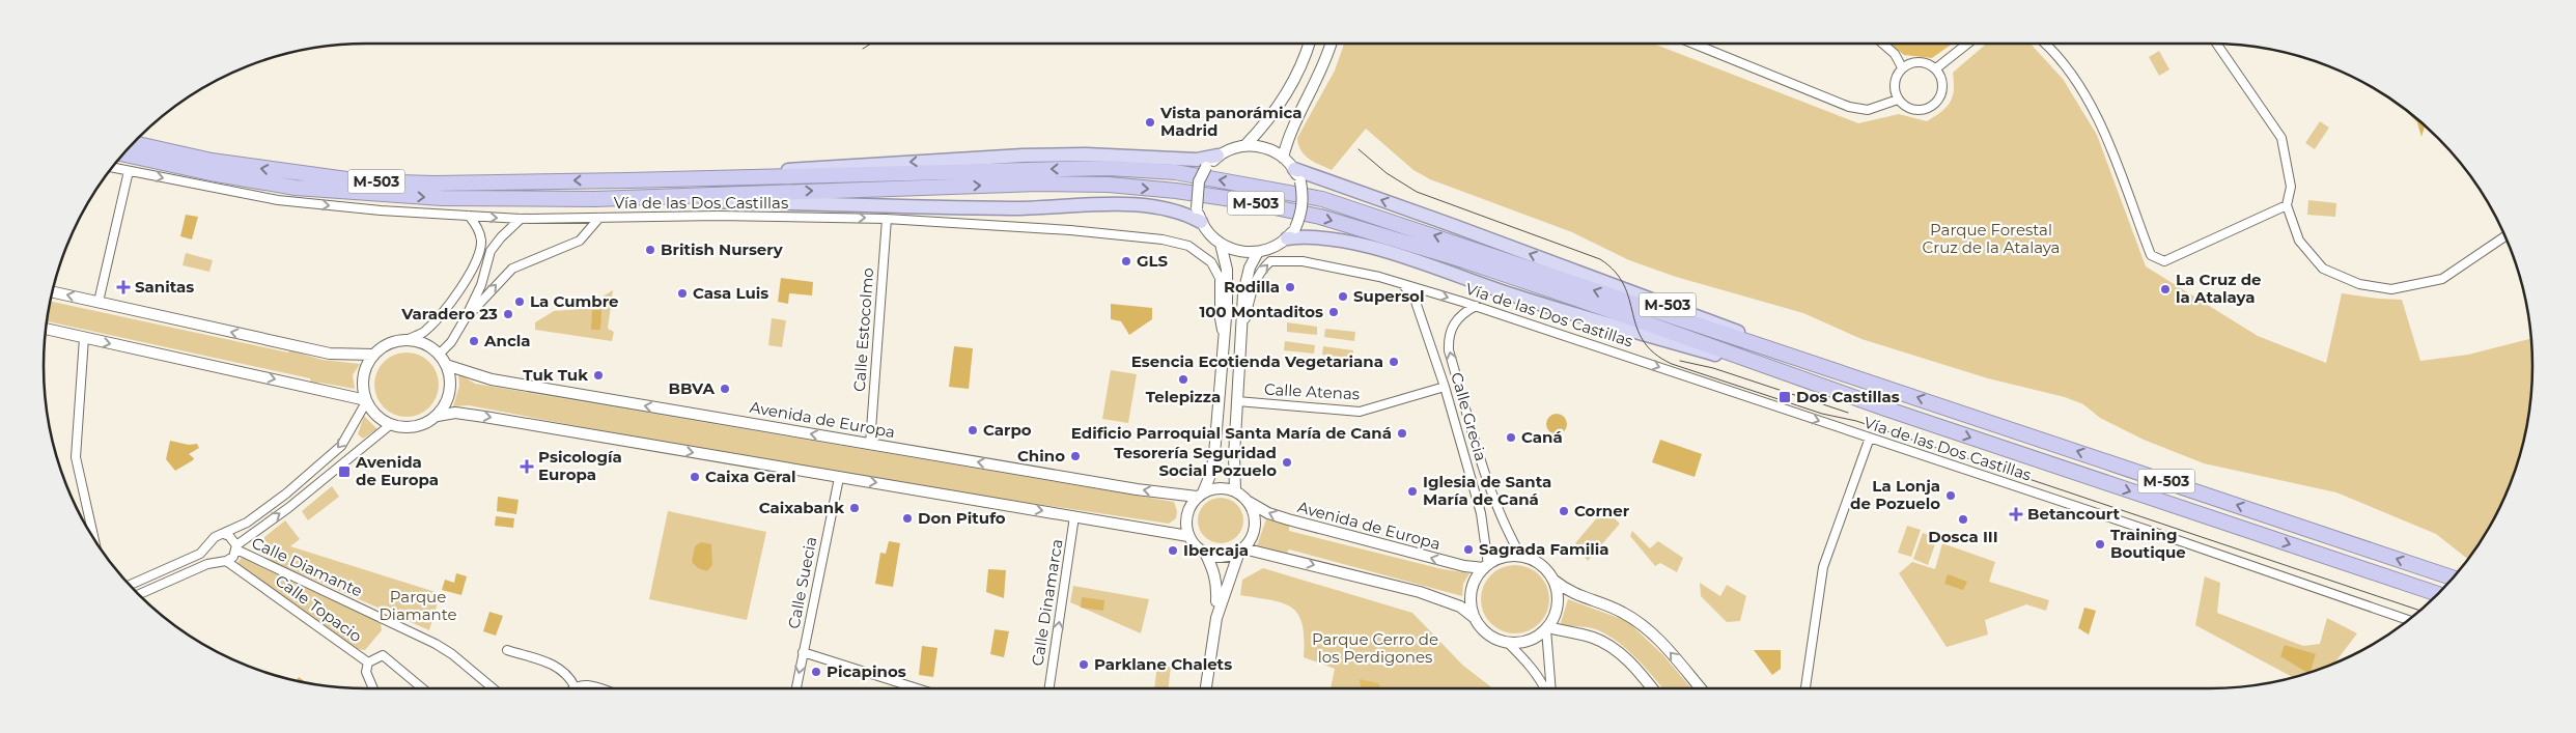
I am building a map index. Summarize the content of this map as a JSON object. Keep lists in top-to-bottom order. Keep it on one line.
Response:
{"streets":{"highway":["M-503"],"street":["Vía de las Dos Castillas","Calle Estocolmo","Calle Atenas","Calle Grecia","Avenida de Europa","Calle Diamante","Calle Suecia","Calle Dinamarca","Calle Topacio"]},"crossings":[["Vía de las Dos Castillas","Calle Estocolmo"],["Vía de las Dos Castillas","Calle Grecia"],["Calle Estocolmo","Avenida de Europa"],["Calle Atenas","Calle Grecia"],["Calle Grecia","Avenida de Europa"],["Calle Diamante","Calle Topacio"]],"one_way":["Vía de las Dos Castillas","Calle Dinamarca"],"parks":["Parque Forestal Cruz de la Atalaya","Parque Diamante","Parque Cerro de los Perdigones"],"places":{"other":["Vista panorámica Madrid","British Nursery","GLS","Rodilla","La Cruz de la Atalaya","Casa Luis","Supersol","La Cumbre","100 Montaditos","Varadero 23","Ancla","Esencia Ecotienda Vegetariana","Tuk Tuk","Telepizza","BBVA","Carpo","Edificio Parroquial Santa María de Caná","Caná","Chino","Tesorería Seguridad Social Pozuelo","Caixa Geral","Iglesia de Santa María de Caná","La Lonja de Pozuelo","Caixabank","Corner","Don Pitufo","Dosca III","Training Boutique","Sagrada Familia","Ibercaja","Parklane Chalets","Picapinos"],"health":["Sanitas","Psicología Europa","Betancourt"],"transit":["Dos Castillas","Avenida de Europa"]}}
